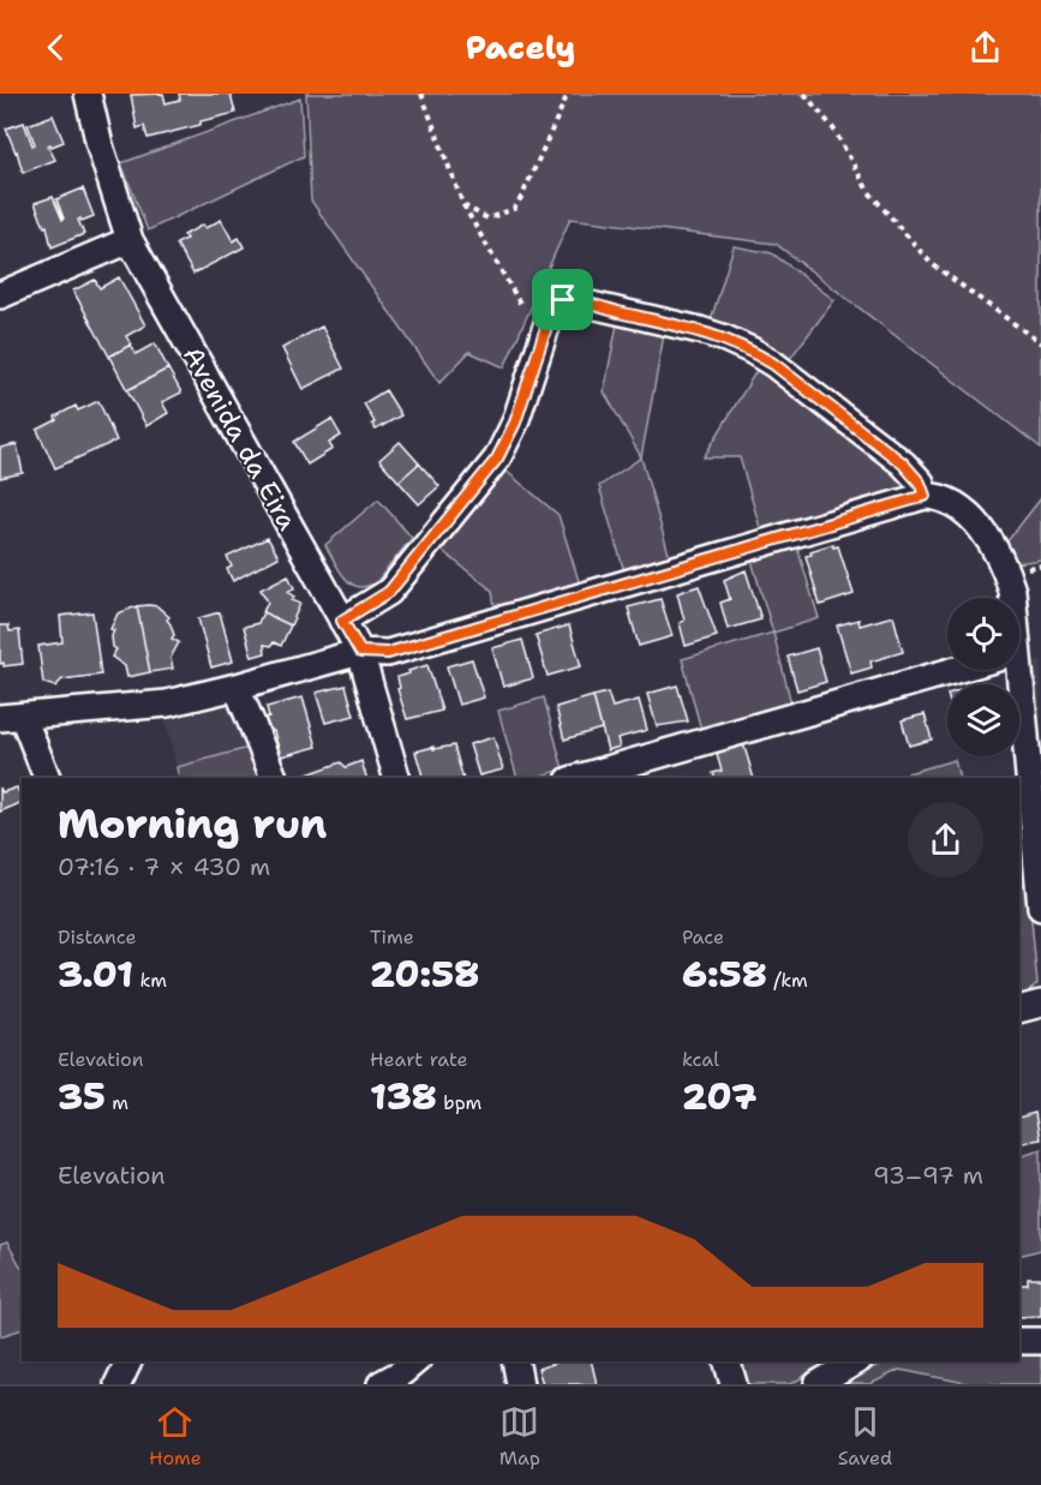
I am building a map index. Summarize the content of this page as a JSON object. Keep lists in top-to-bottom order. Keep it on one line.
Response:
{"streets":{"street":["Avenida da Eira"]},"page":{"header":"Pacely","heading":["Morning run","07:16 · 7 × 430 m"],"stats":[["Distance","3.01 km"],["Time","20:58"],["Pace","6:58 /km"],["Elevation","35 m"],["Heart rate","138 bpm"],["kcal","207"]],"chart":["Elevation","93–97 m"],"tabs":["Home","Map","Saved"]}}
